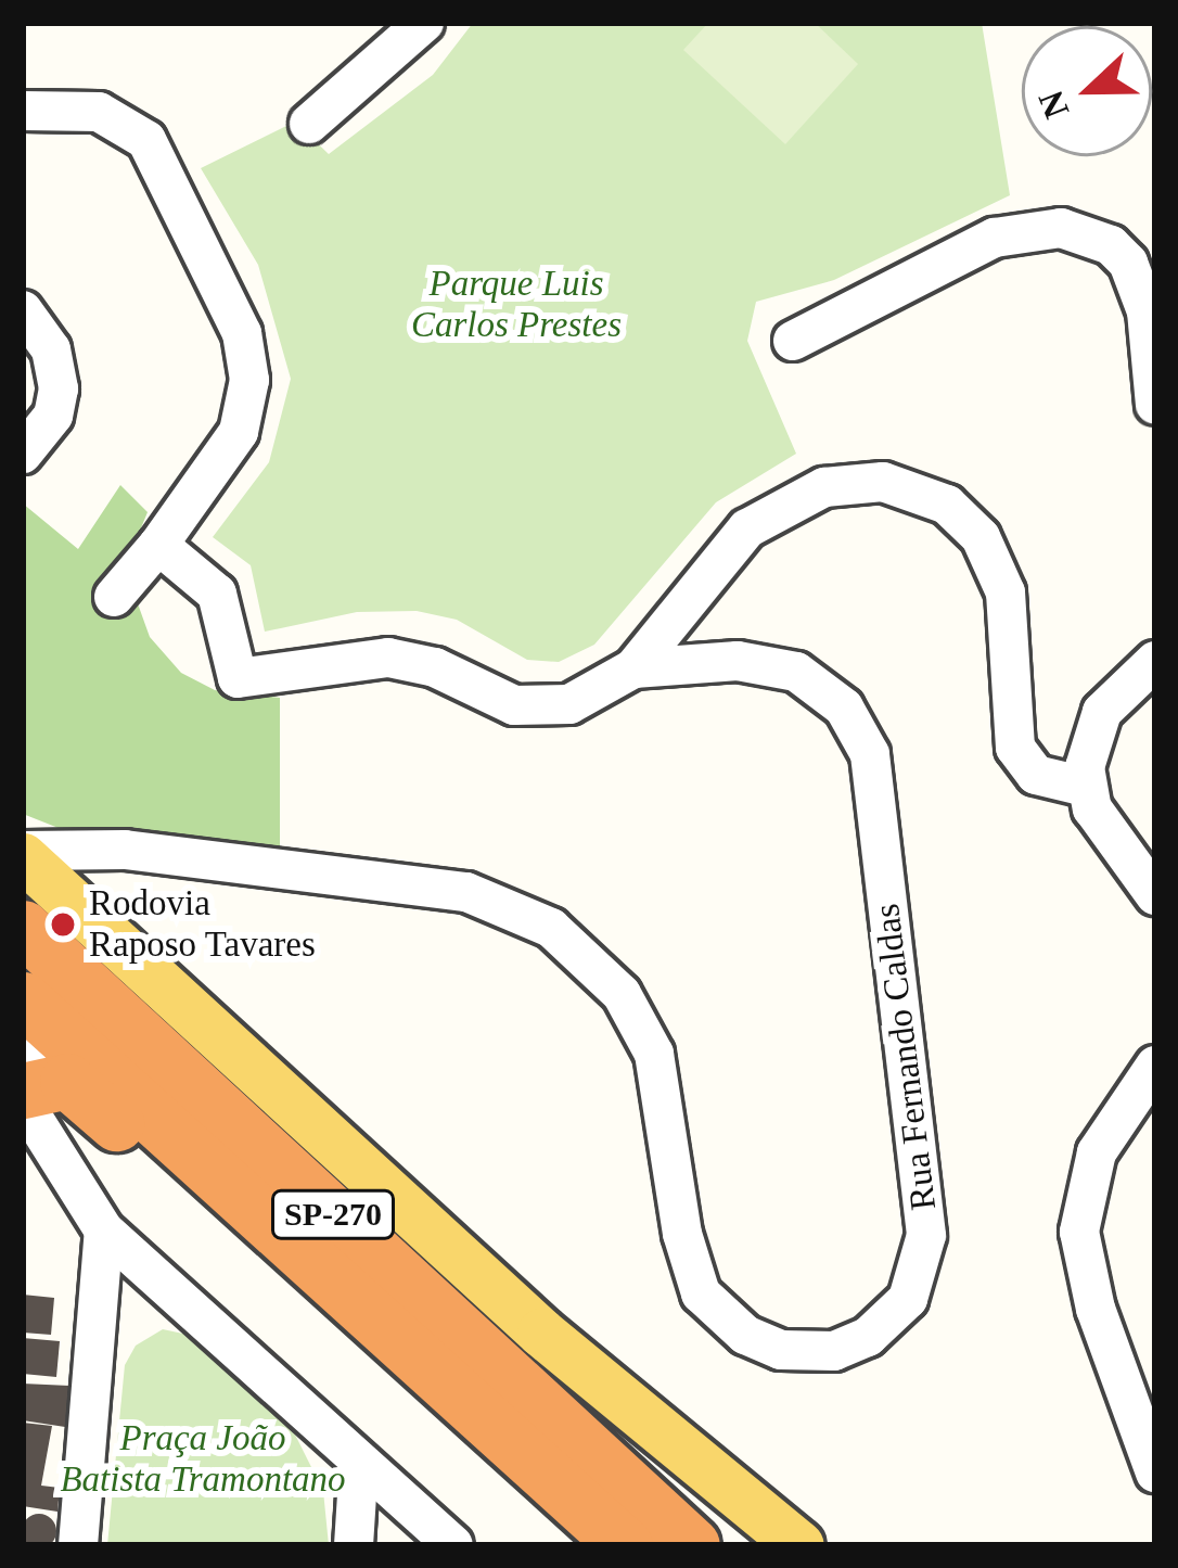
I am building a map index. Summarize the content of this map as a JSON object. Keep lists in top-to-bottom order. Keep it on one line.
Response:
{"streets":{"highway":["SP-270"],"street":["Rua Fernando Caldas"]},"parks":["Parque Luis Carlos Prestes","Praça João Batista Tramontano"],"places":["Rodovia Raposo Tavares"],"north":"left"}
